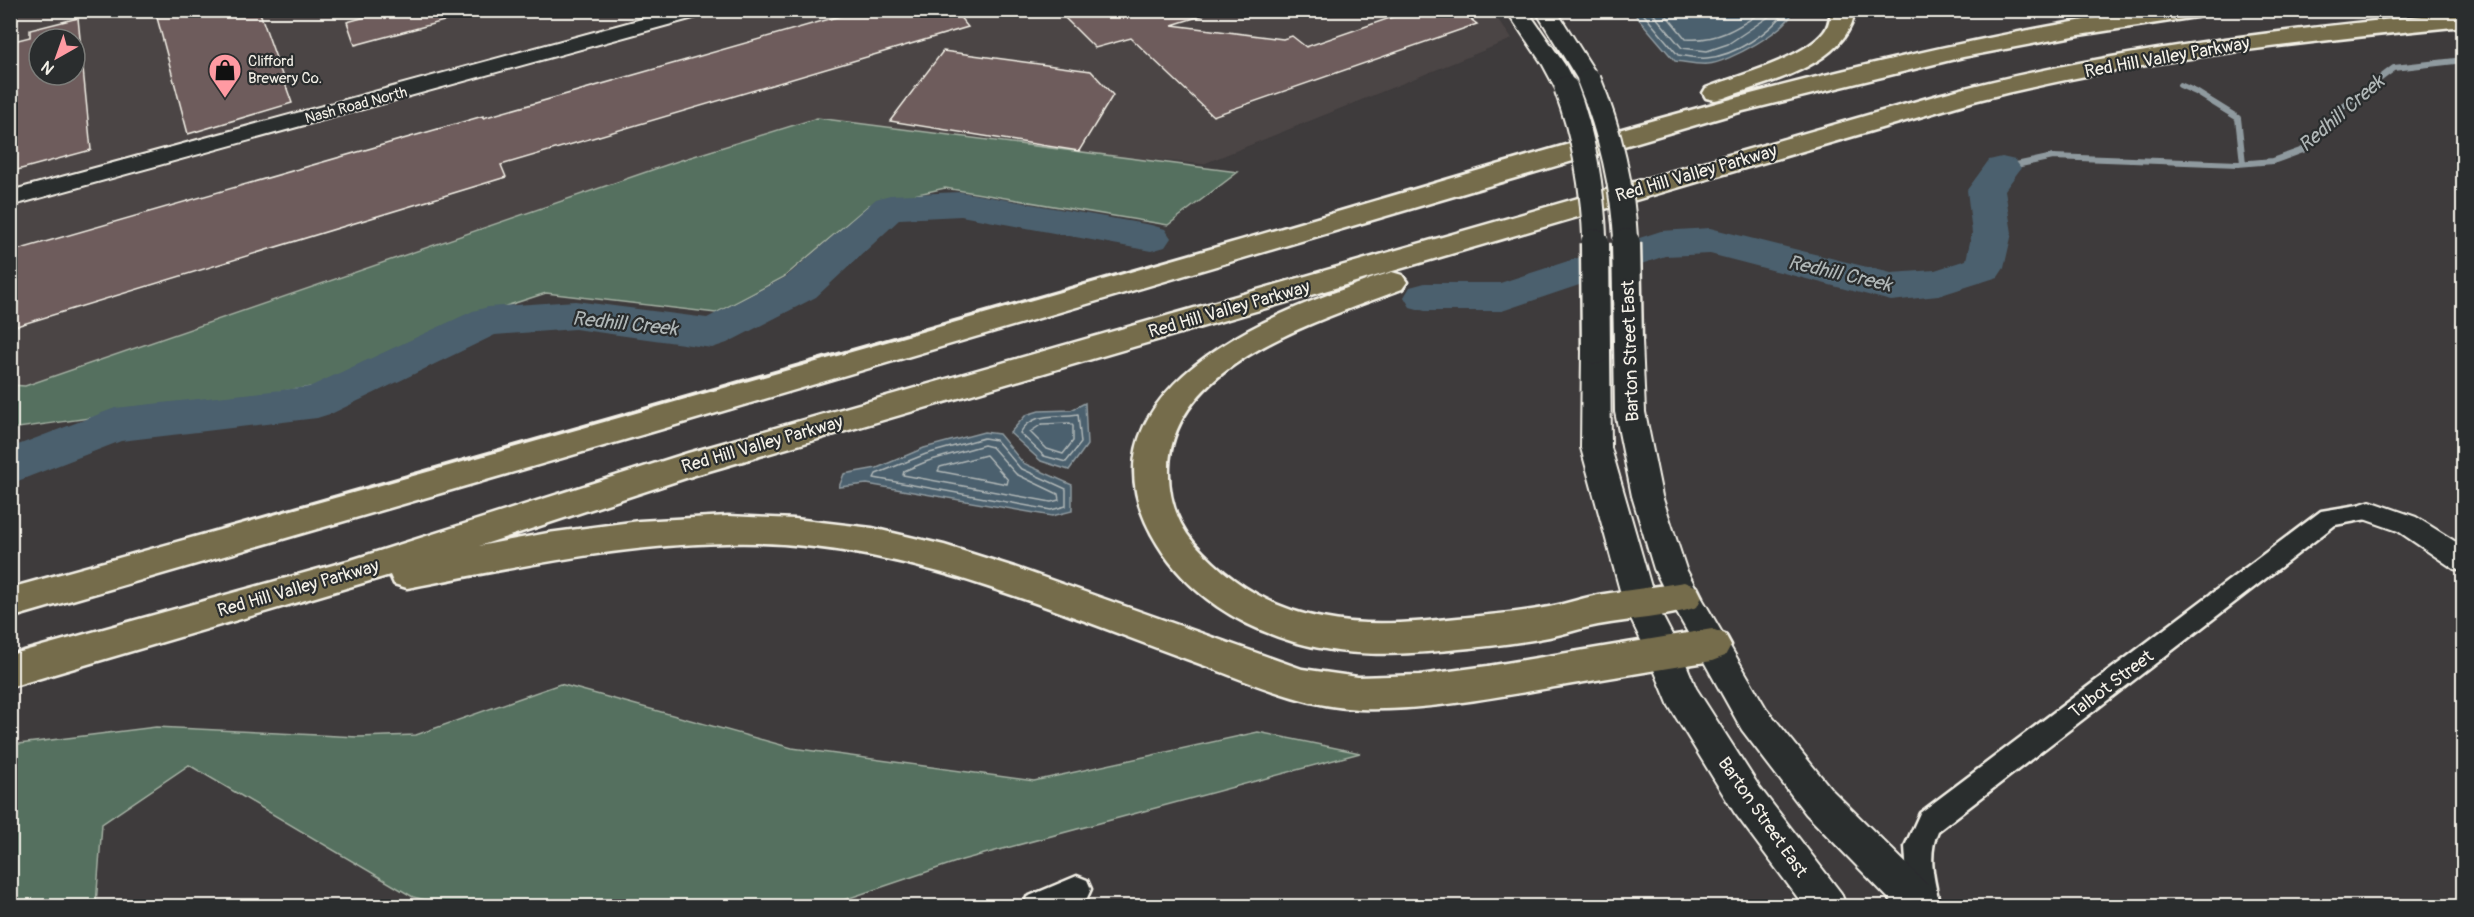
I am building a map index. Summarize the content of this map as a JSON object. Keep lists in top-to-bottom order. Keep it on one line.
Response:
{"streets":{"highway":["Red Hill Valley Parkway"],"main road":["Nash Road North","Barton Street East"],"street":["Talbot Street"]},"water":["Redhill Creek"],"places":{"shop":["Clifford Brewery Co."]},"north":"bottom left"}
